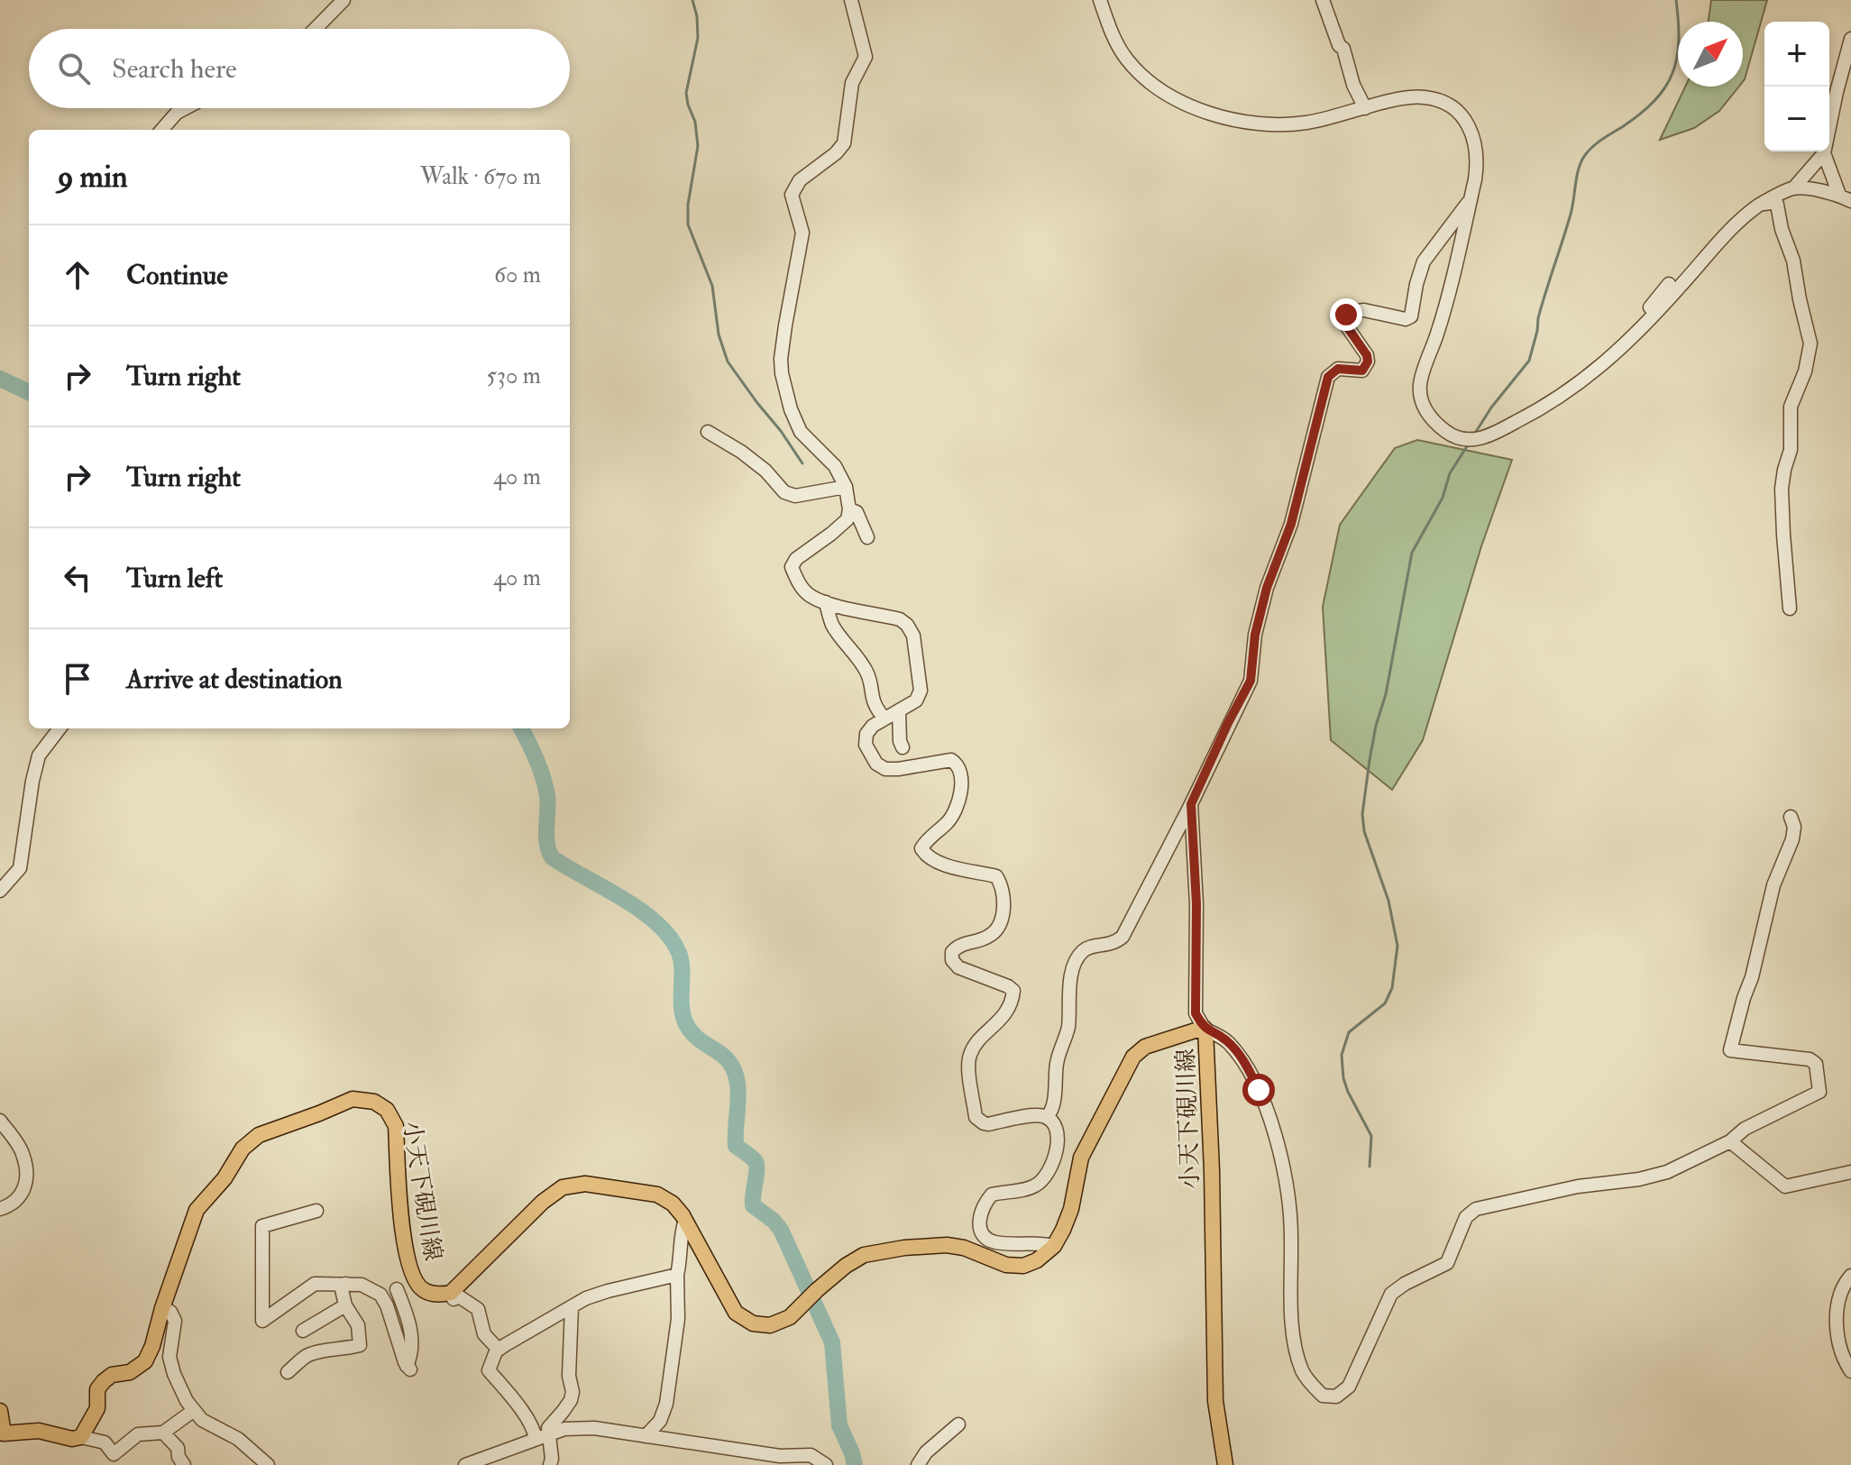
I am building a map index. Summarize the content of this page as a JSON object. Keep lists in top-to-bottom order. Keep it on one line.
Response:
{"streets":{"main road":["小天下硯川線"]},"north":"top right","page":{"map_buttons":["+","−"],"search":"Search here","heading":["9 min","Walk · 670 m"],"list":[["Continue","60 m"],["Turn right","530 m"],["Turn right","40 m"],["Turn left","40 m"],"Arrive at destination"]}}
